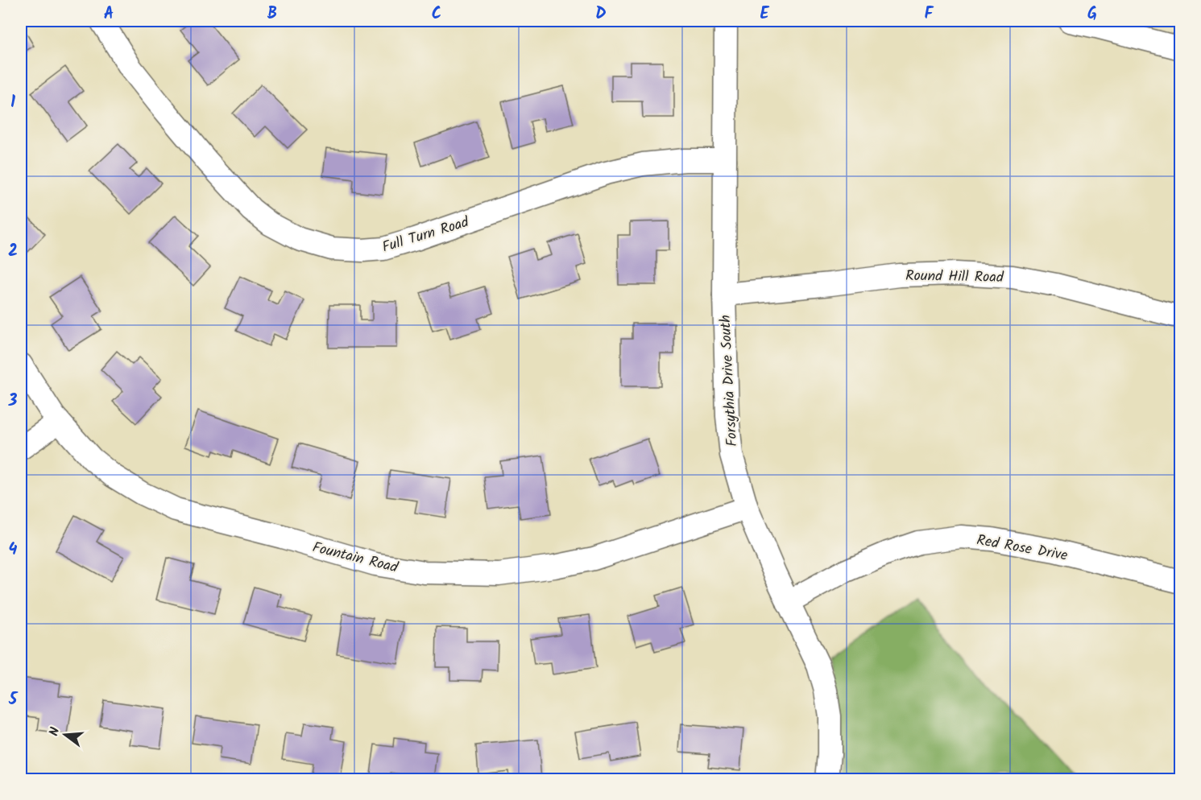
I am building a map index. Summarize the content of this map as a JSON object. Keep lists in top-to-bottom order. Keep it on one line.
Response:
{"streets":{"street":["Full Turn Road","Round Hill Road","Forsythia Drive South","Red Rose Drive","Fountain Road"]},"crossings":[["Full Turn Road","Forsythia Drive South"],["Round Hill Road","Forsythia Drive South"],["Forsythia Drive South","Red Rose Drive"],["Forsythia Drive South","Fountain Road"]],"north":"left","grid":{"columns":["A","B","C","D","E","F","G"],"rows":["1","2","3","4","5"]}}
